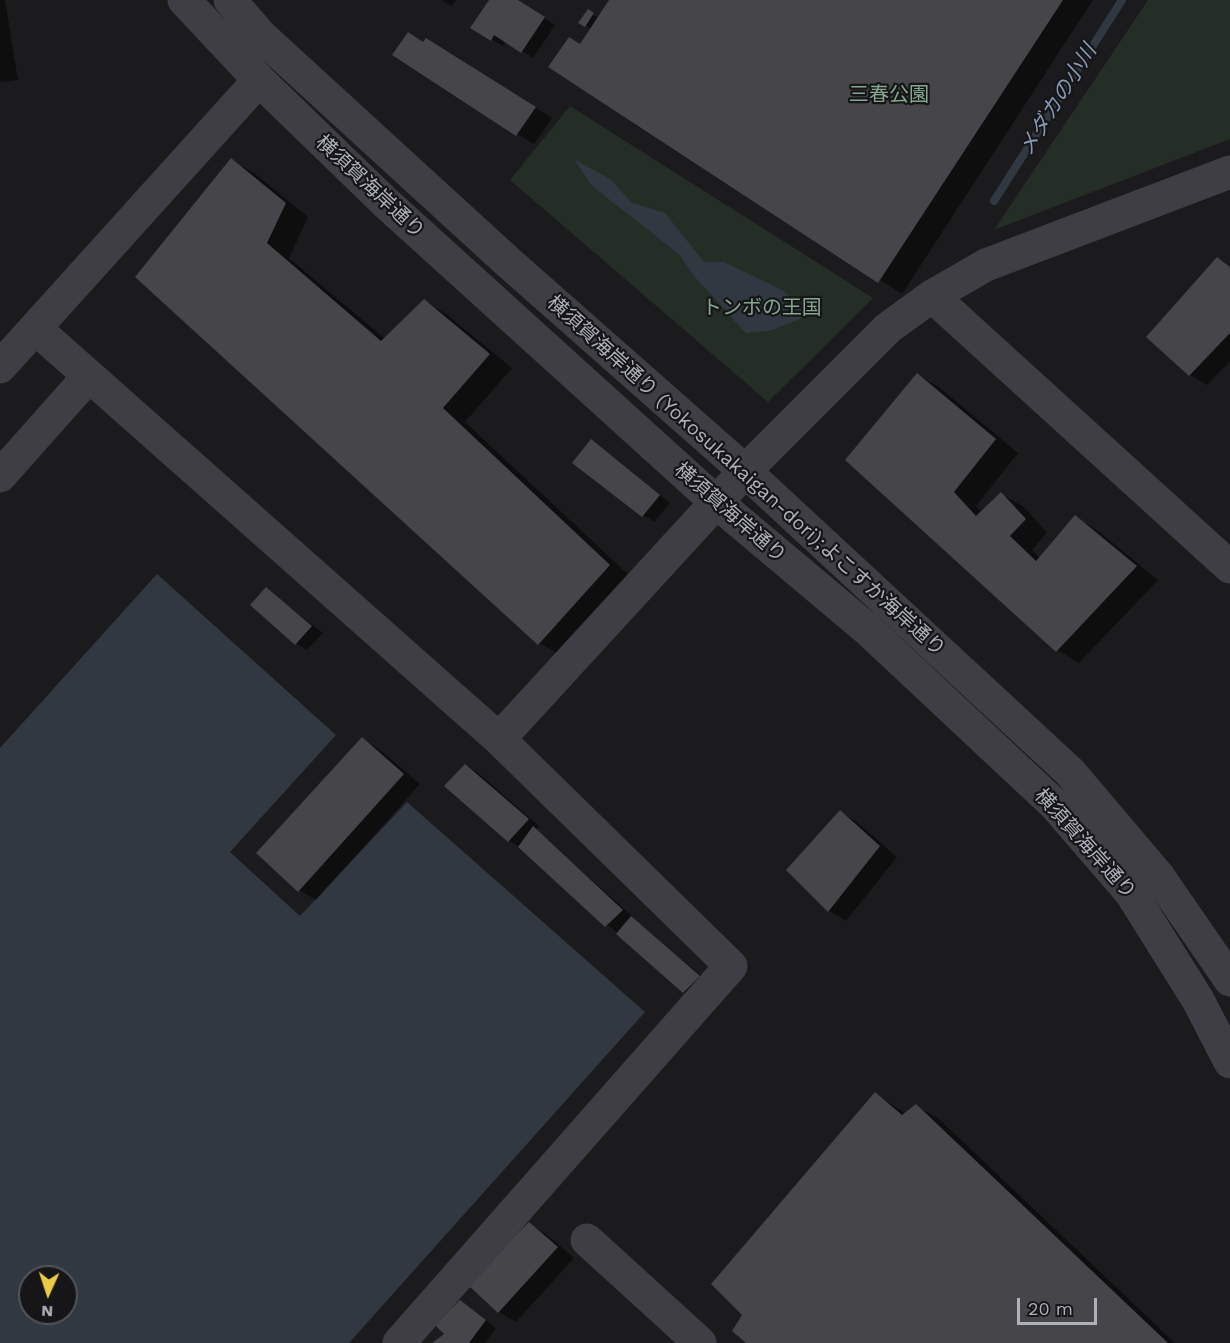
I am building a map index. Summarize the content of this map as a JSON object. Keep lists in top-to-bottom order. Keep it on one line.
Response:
{"streets":{"street":["横須賀海岸通り","横須賀海岸通り (Yokosukakaigan-dori);よこすか海岸通り"]},"water":["メダカの小川"],"parks":["三春公園","トンボの王国"],"scale_bar":"20 m","north":"bottom"}
